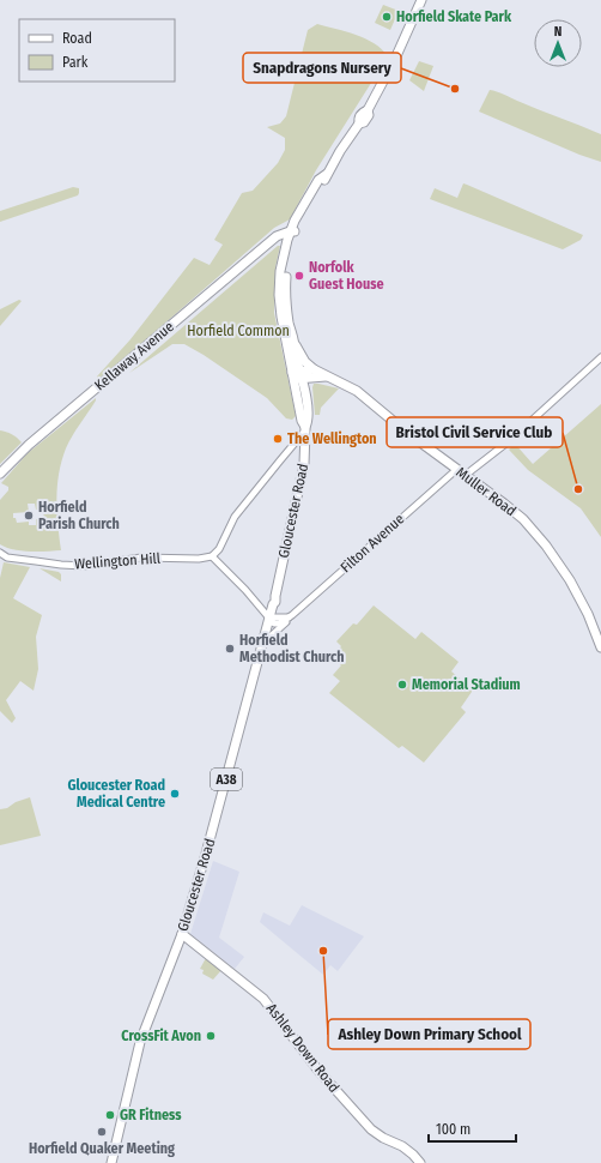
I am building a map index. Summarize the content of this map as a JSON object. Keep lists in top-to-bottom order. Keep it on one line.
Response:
{"streets":{"main road":["Kellaway Avenue","Muller Road","Gloucester Road","A38","Ashley Down Road"],"street":["Filton Avenue","Wellington Hill"]},"crossings":[["Kellaway Avenue","Gloucester Road"],["Muller Road","Gloucester Road"],["Muller Road","Filton Avenue"],["Gloucester Road","Filton Avenue"],["Gloucester Road","Ashley Down Road"]],"parks":["Horfield Common"],"places":["Horfield Skate Park","Snapdragons Nursery","Norfolk Guest House","The Wellington","Bristol Civil Service Club","Horfield Parish Church","Horfield Methodist Church","Memorial Stadium","Gloucester Road Medical Centre","Ashley Down Primary School","CrossFit Avon","GR Fitness","Horfield Quaker Meeting"],"legend":["Road","Park"],"scale_bar":"100 m","north":"top"}
